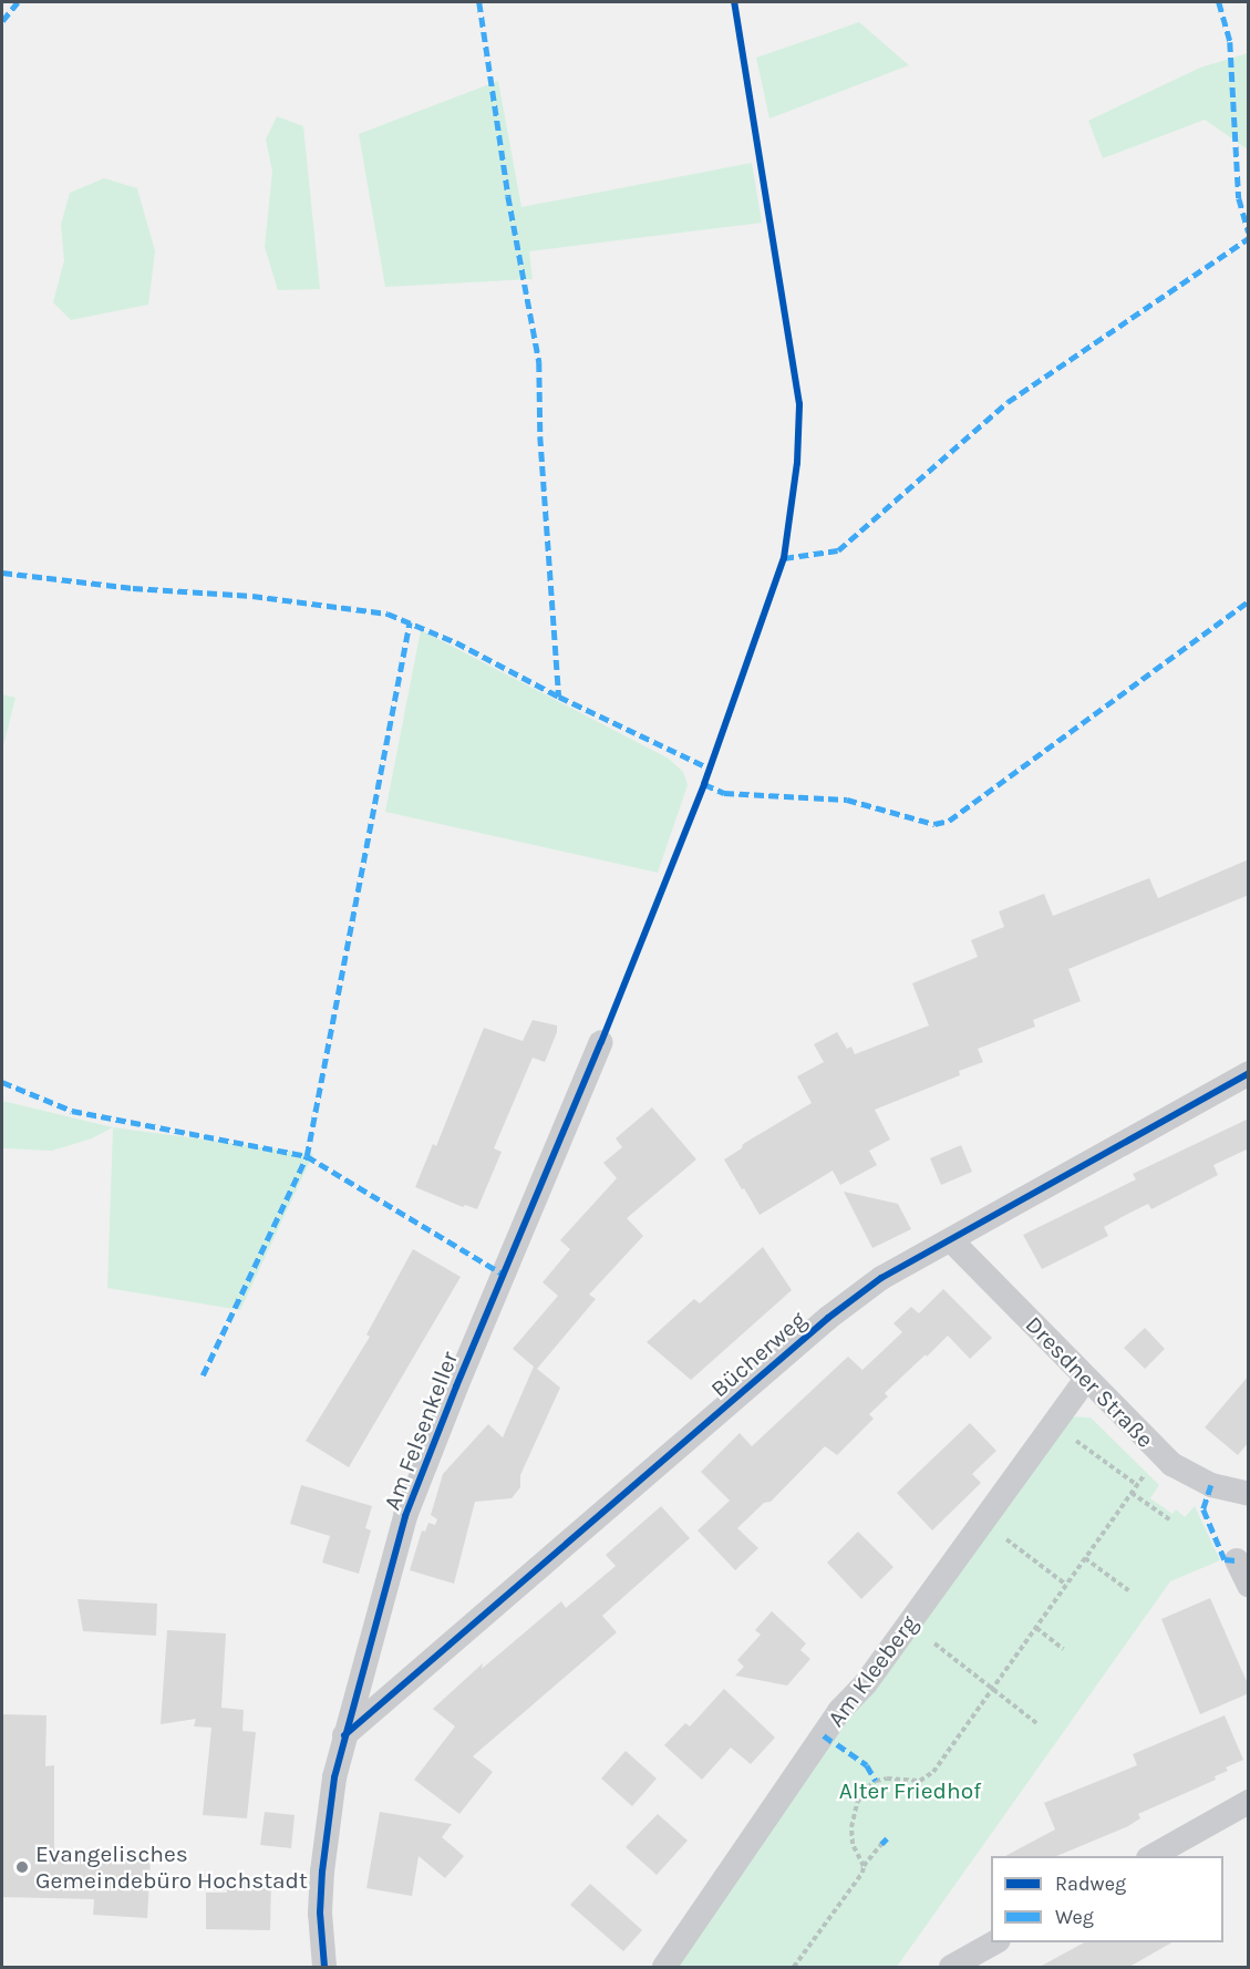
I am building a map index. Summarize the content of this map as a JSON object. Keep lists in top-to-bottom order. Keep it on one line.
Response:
{"streets":{"street":["Bücherweg","Dresdner Straße","Am Felsenkeller","Am Kleeberg"]},"crossings":[["Bücherweg","Dresdner Straße"],["Bücherweg","Am Felsenkeller"],["Dresdner Straße","Am Kleeberg"]],"parks":["Alter Friedhof"],"places":["Evangelisches Gemeindebüro Hochstadt"],"legend":["Radweg","Weg"]}
